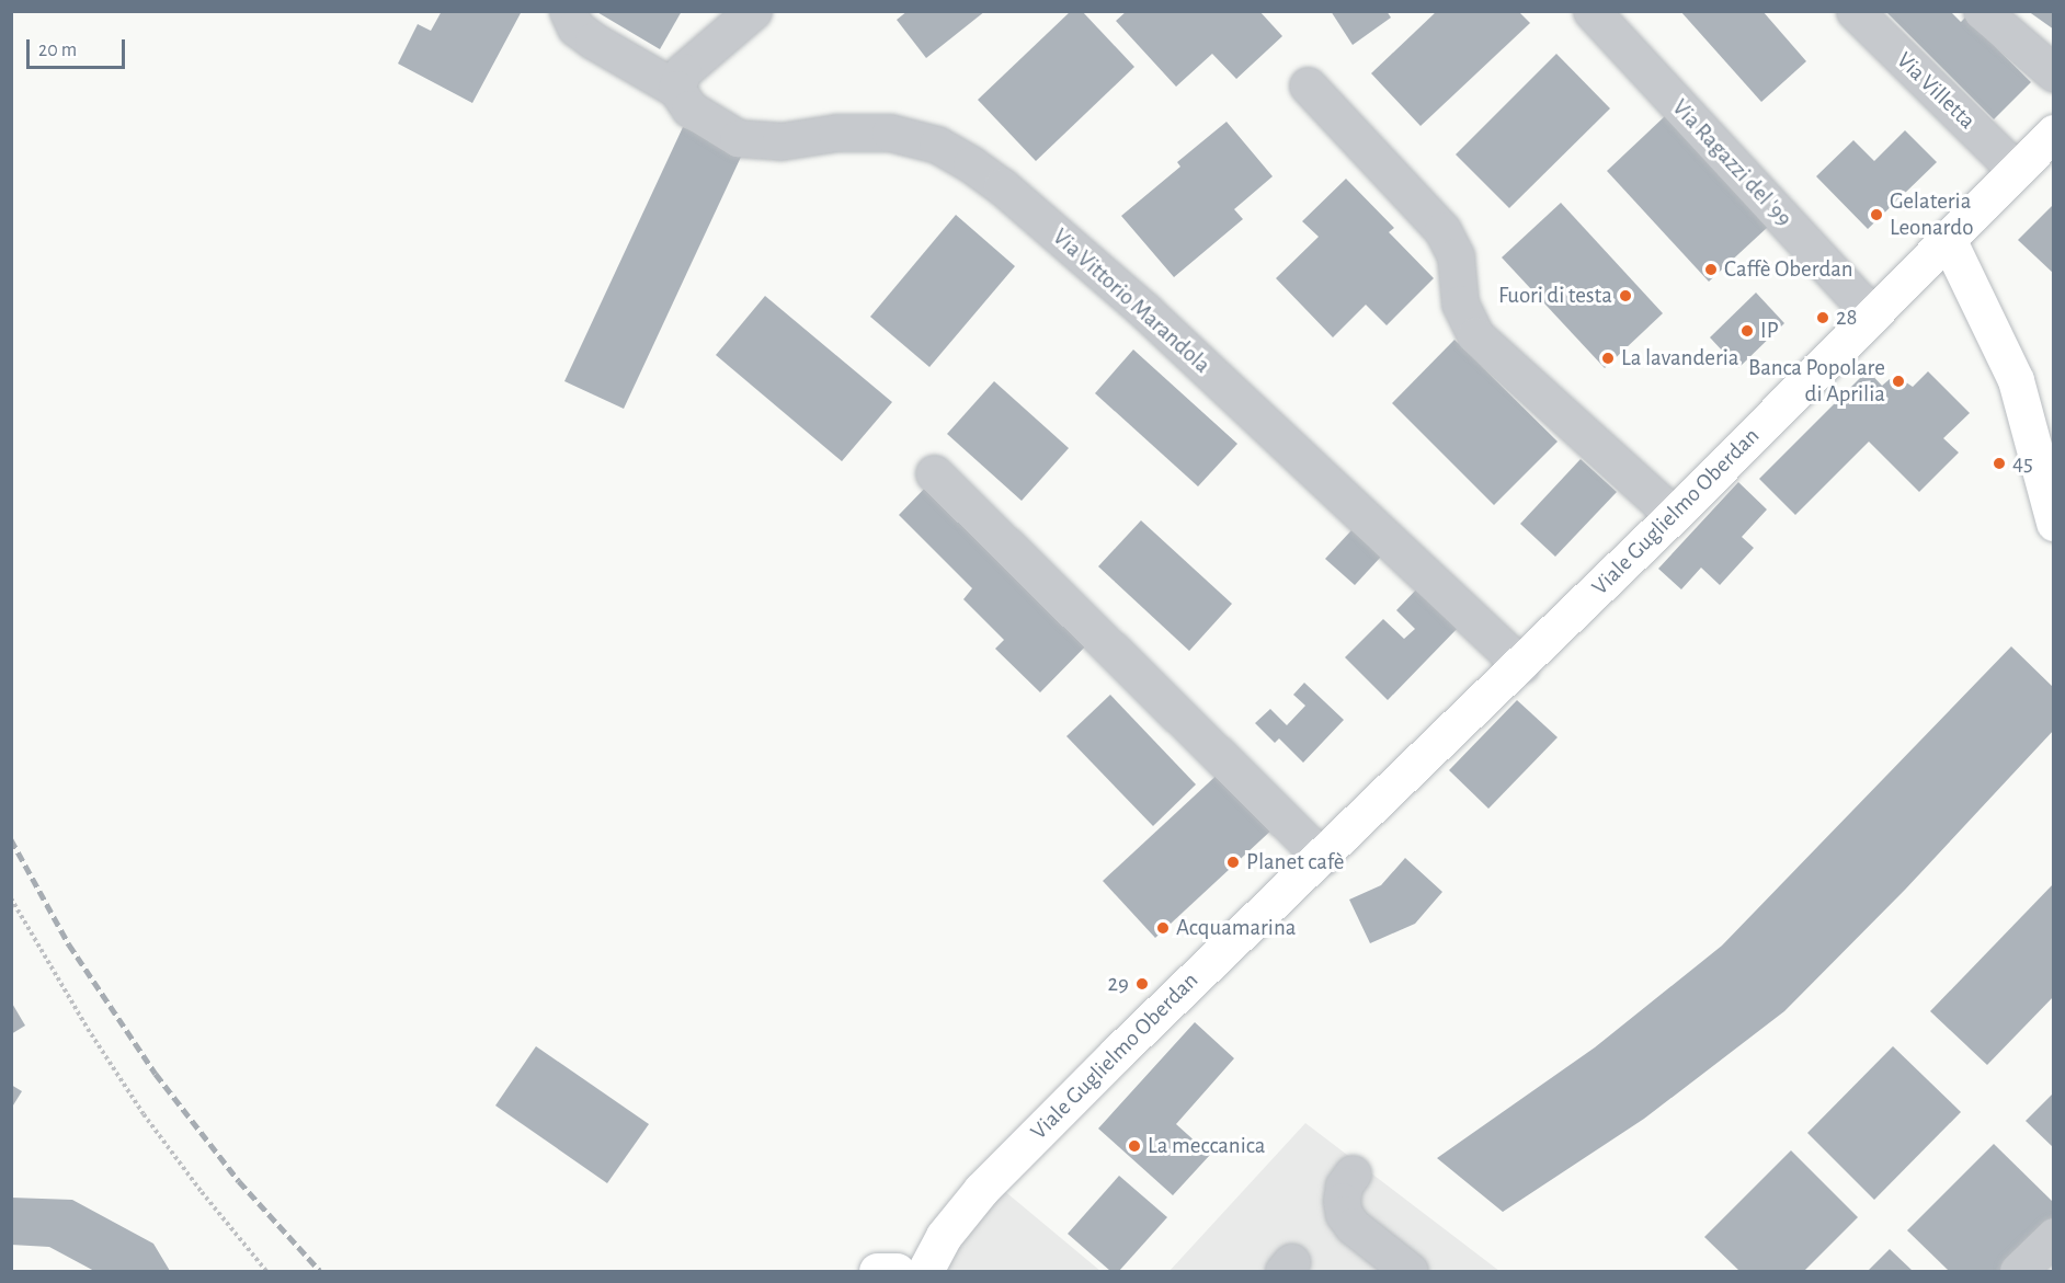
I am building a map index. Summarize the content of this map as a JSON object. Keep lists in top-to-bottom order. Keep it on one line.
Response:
{"streets":{"main road":["Viale Guglielmo Oberdan"],"street":["Via Villetta","Via Ragazzi del '99","Via Vittorio Marandola"]},"crossings":[["Via Villetta","Viale Guglielmo Oberdan"],["Via Ragazzi del '99","Viale Guglielmo Oberdan"],["Via Vittorio Marandola","Viale Guglielmo Oberdan"]],"places":["Gelateria Leonardo","Caffè Oberdan","Fuori di testa","28","IP","La lavanderia","Banca Popolare di Aprilia","45","Planet cafè","Acquamarina","29","La meccanica"],"scale_bar":"20 m"}
